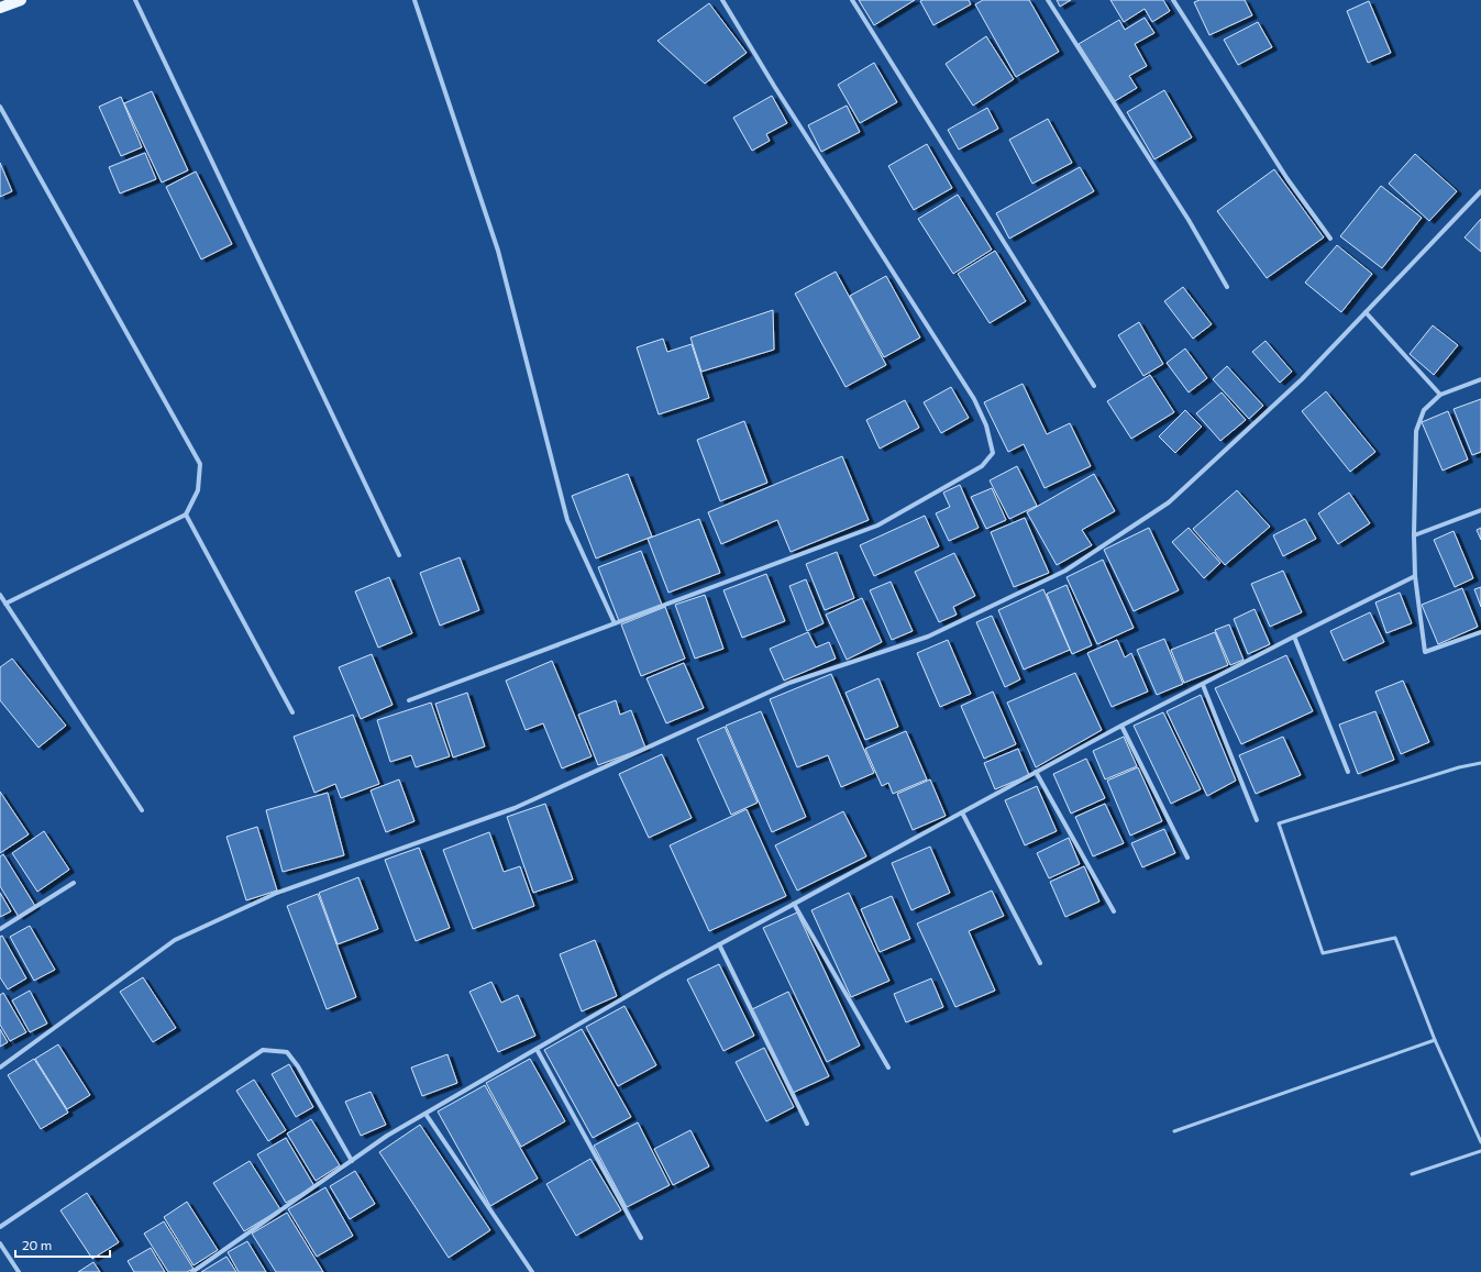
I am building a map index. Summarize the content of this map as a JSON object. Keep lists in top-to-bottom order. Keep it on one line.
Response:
{"scale_bar":"20 m"}
